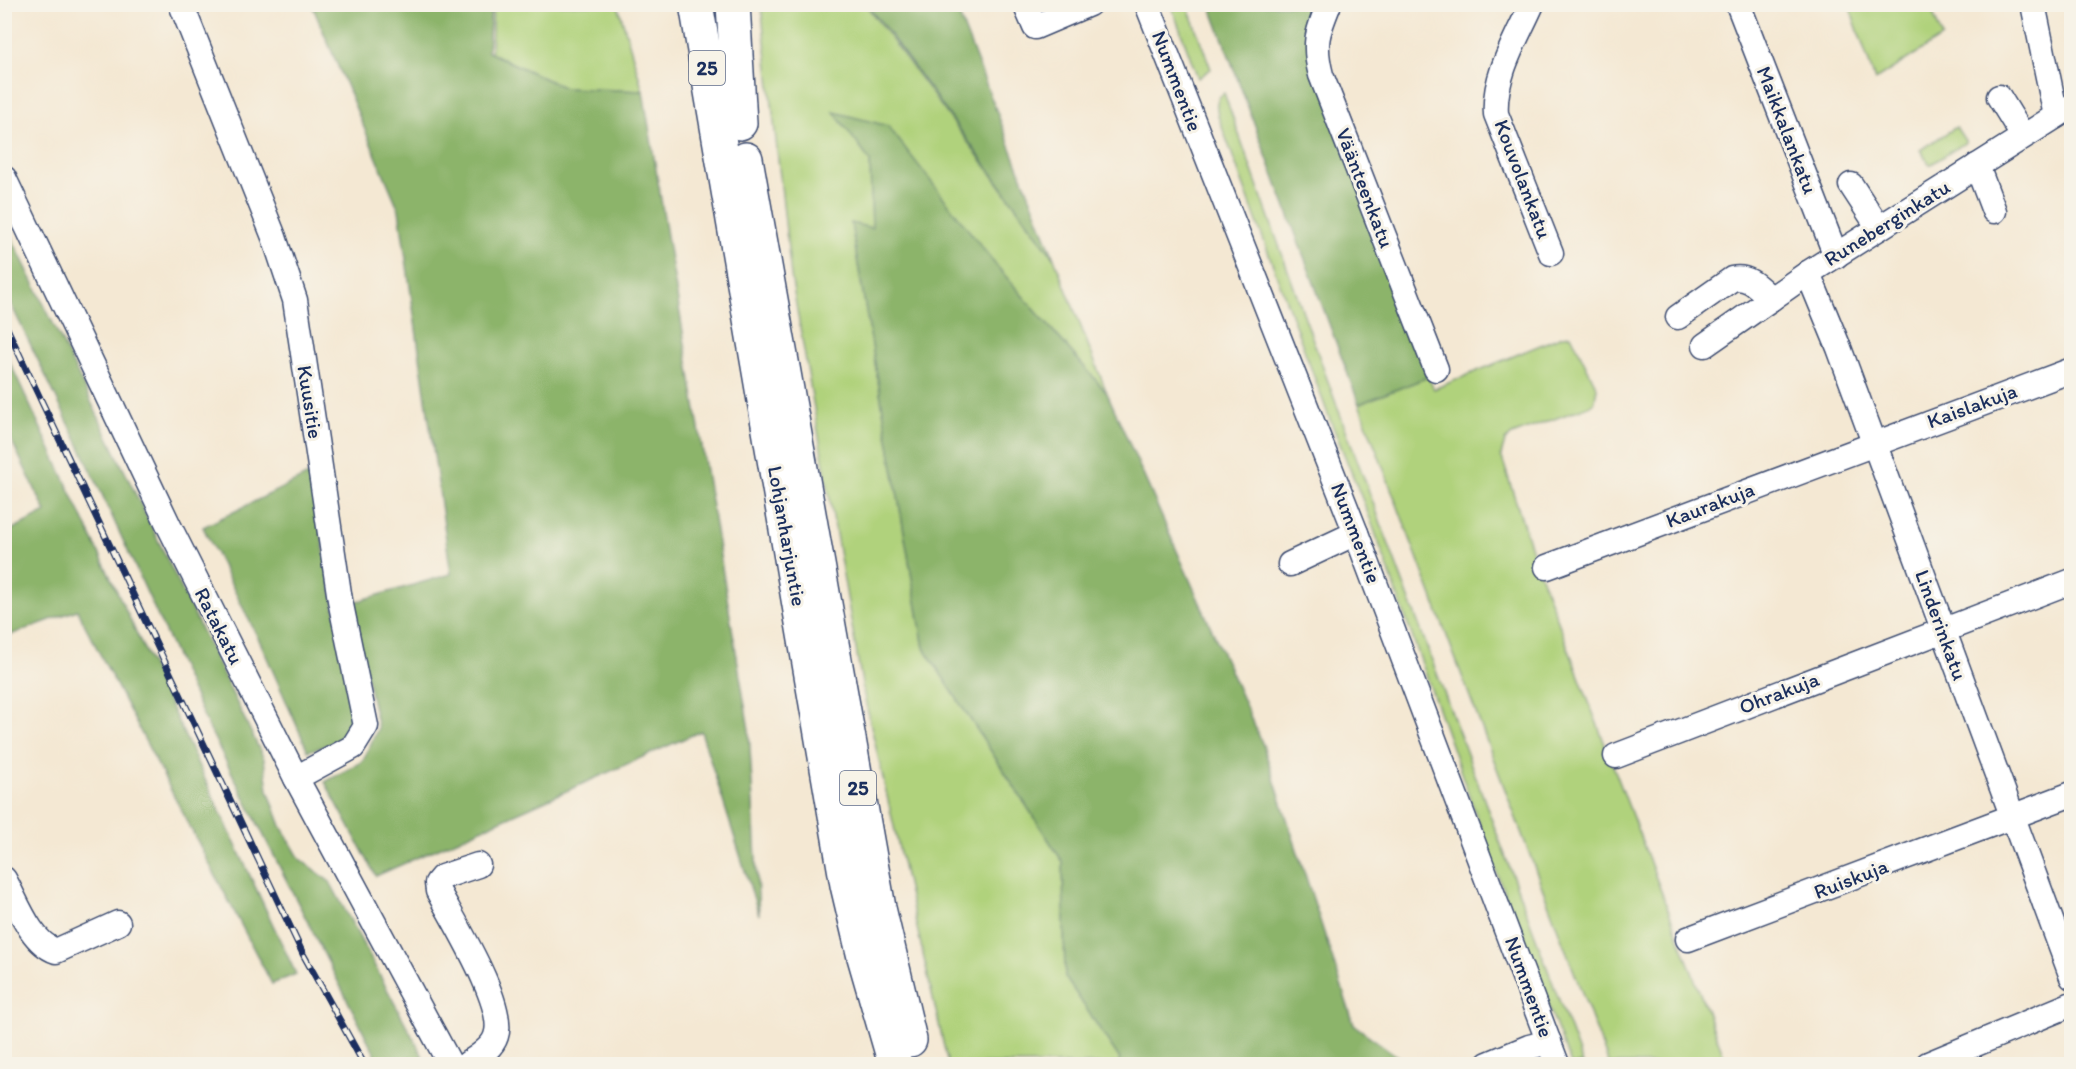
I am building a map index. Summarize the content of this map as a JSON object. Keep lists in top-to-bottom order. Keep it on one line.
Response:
{"streets":{"highway":["25","Lohjanharjuntie"],"street":["Nummentie","Maikkalankatu","Kouvolankatu","Väänteenkatu","Runeberginkatu","Kuusitie","Kaislakuja","Kaurakuja","Linderinkatu","Ratakatu","Ohrakuja","Ruiskuja"]},"crossings":[["Maikkalankatu","Runeberginkatu"],["Runeberginkatu","Linderinkatu"],["Kuusitie","Ratakatu"],["Kaislakuja","Kaurakuja"],["Kaislakuja","Linderinkatu"],["Kaurakuja","Linderinkatu"],["Linderinkatu","Ohrakuja"],["Linderinkatu","Ruiskuja"]]}
